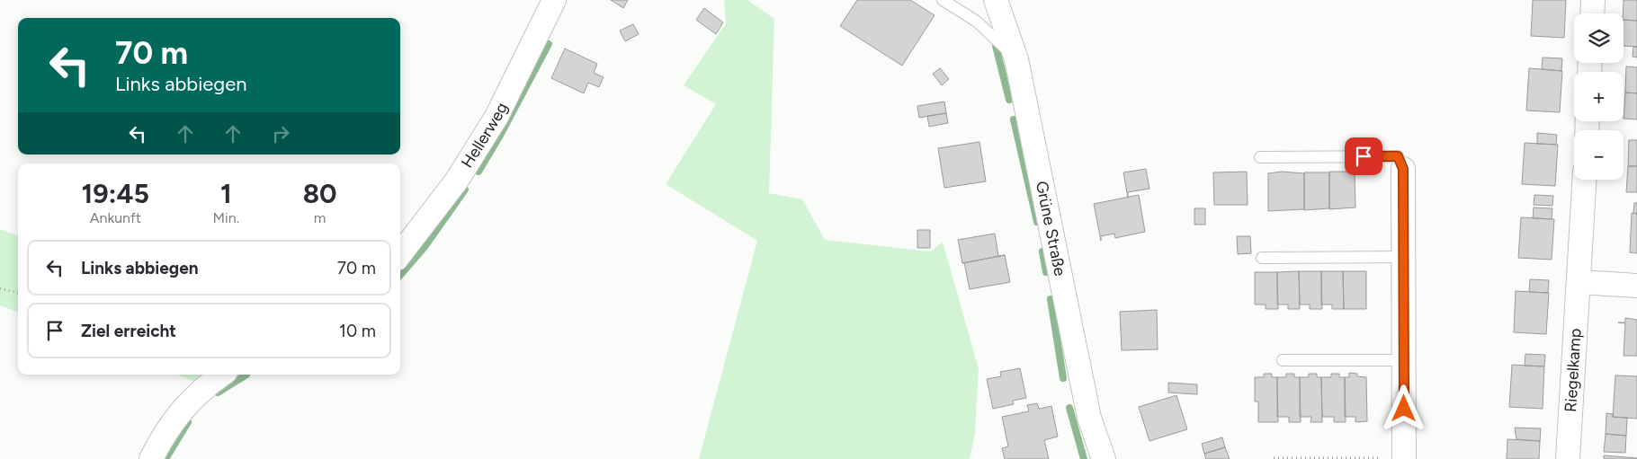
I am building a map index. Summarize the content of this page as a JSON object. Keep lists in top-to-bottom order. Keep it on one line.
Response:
{"streets":{"street":["Hellerweg","Grüne Straße","Riegelkamp"]},"page":{"map_buttons":["+","−"],"turn":["70 m","Links abbiegen"],"eta":["19:45","Ankunft","1","Min.","80","m"],"list":[{"name":"Links abbiegen","value":"70 m"},{"name":"Ziel erreicht","value":"10 m"}]}}
